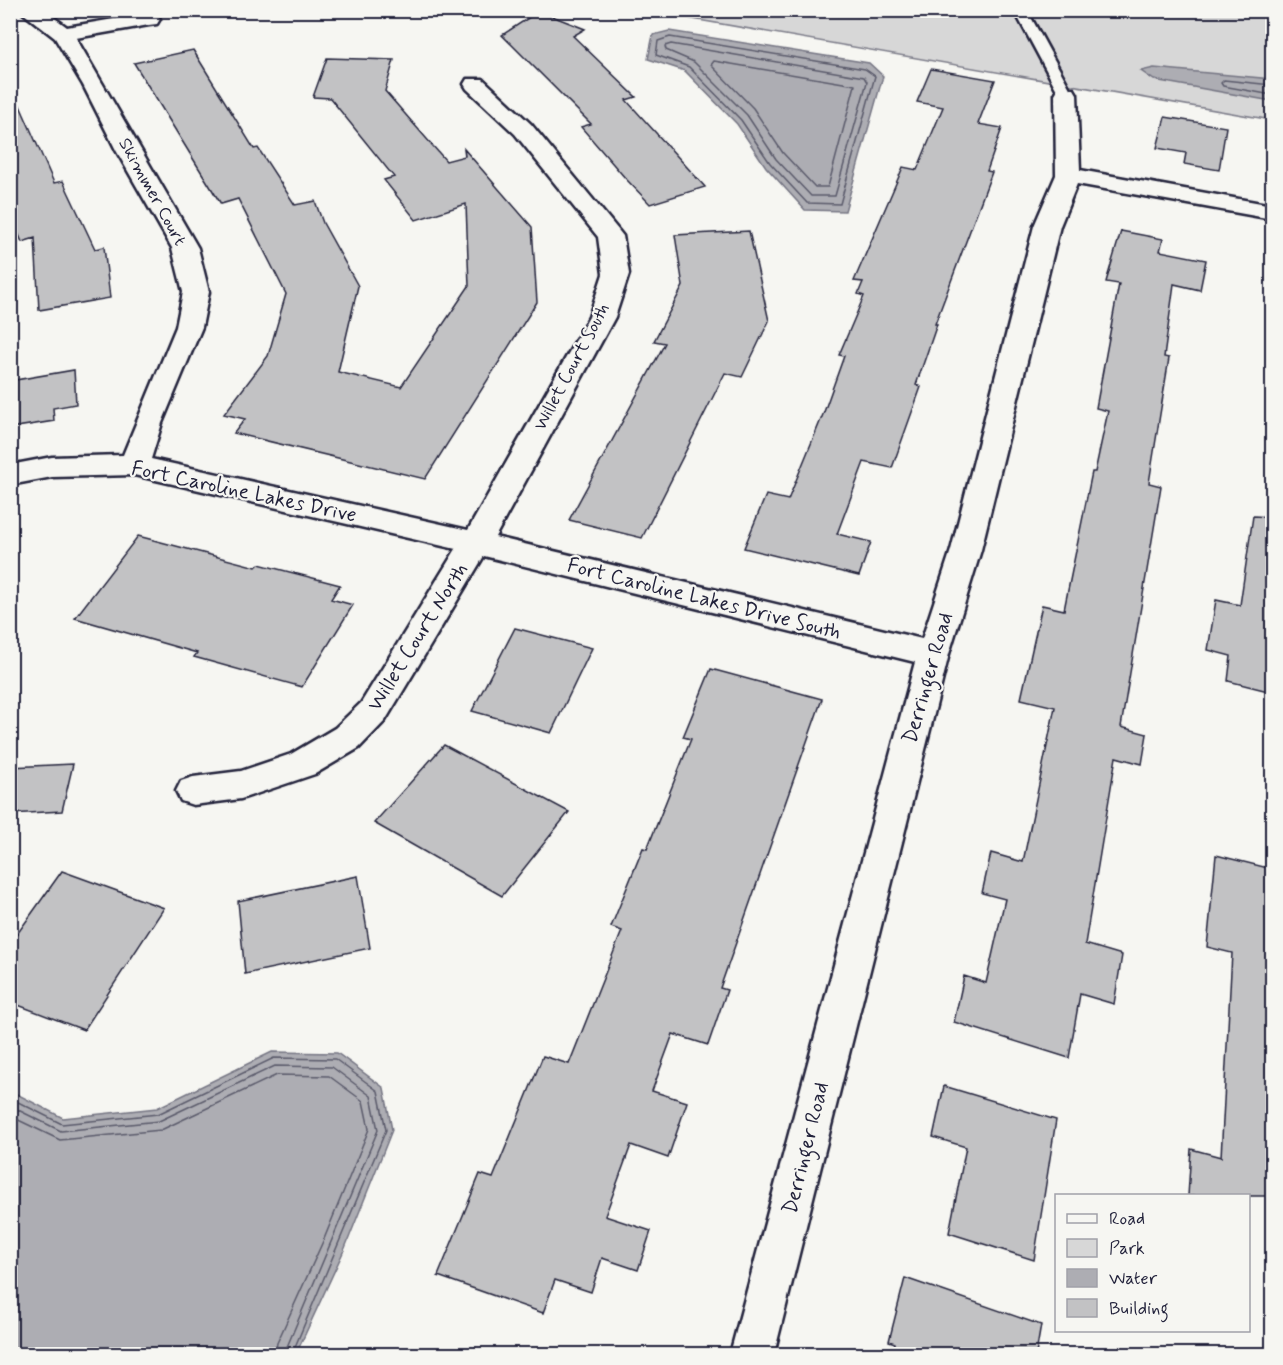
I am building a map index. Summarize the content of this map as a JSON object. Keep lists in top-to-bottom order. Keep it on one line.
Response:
{"streets":{"street":["Skimmer Court","Willet Court South","Fort Caroline Lakes Drive","Fort Caroline Lakes Drive South","Willet Court North","Derringer Road"]},"crossings":[["Skimmer Court","Fort Caroline Lakes Drive"],["Willet Court South","Fort Caroline Lakes Drive"],["Willet Court South","Fort Caroline Lakes Drive South"],["Willet Court South","Willet Court North"],["Fort Caroline Lakes Drive","Fort Caroline Lakes Drive South"],["Fort Caroline Lakes Drive","Willet Court North"],["Fort Caroline Lakes Drive South","Willet Court North"],["Fort Caroline Lakes Drive South","Derringer Road"]],"legend":["Road","Park","Water","Building"]}
